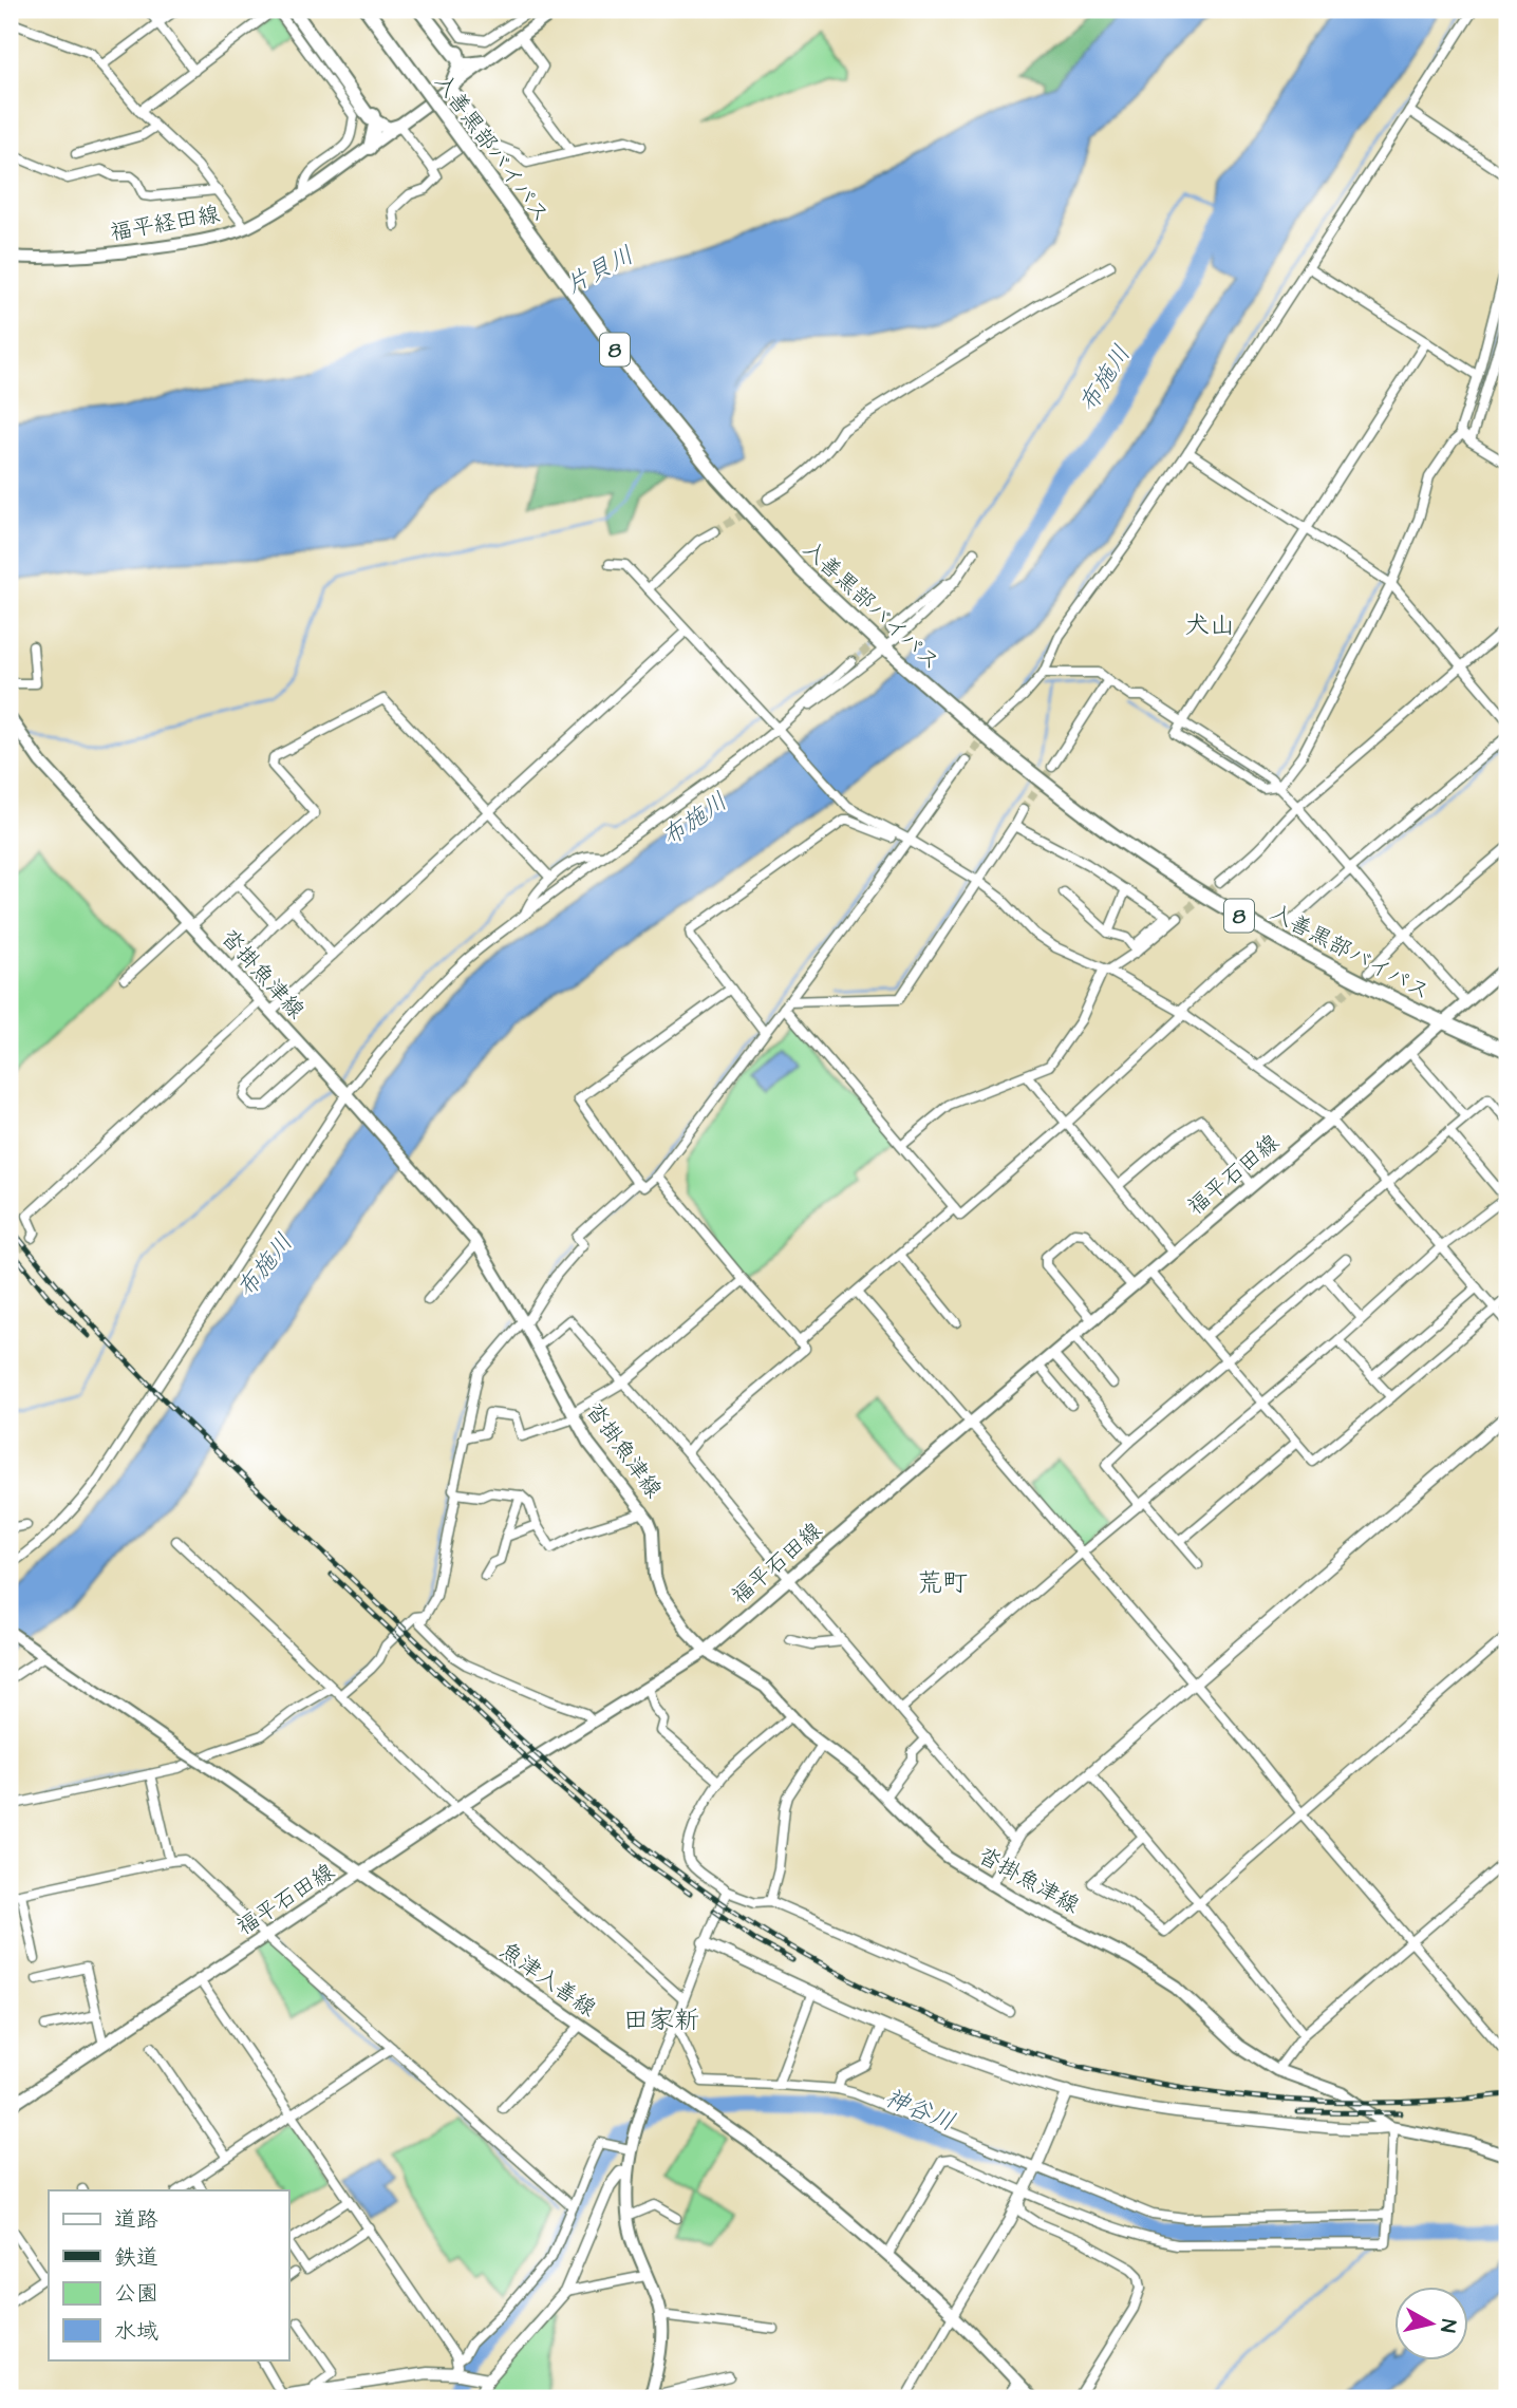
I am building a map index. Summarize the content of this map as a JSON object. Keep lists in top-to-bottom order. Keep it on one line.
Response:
{"streets":{"highway":["入善黒部バイパス","8"],"main road":["福平経田線","沓掛魚津線","福平石田線","魚津入善線"]},"crossings":[["入善黒部バイパス","福平石田線"],["沓掛魚津線","福平石田線"],["福平石田線","魚津入善線"]],"districts":["犬山","荒町","田家新"],"water":["片貝川","布施川","神谷川"],"legend":["道路","鉄道","公園","水域"],"north":"right"}
